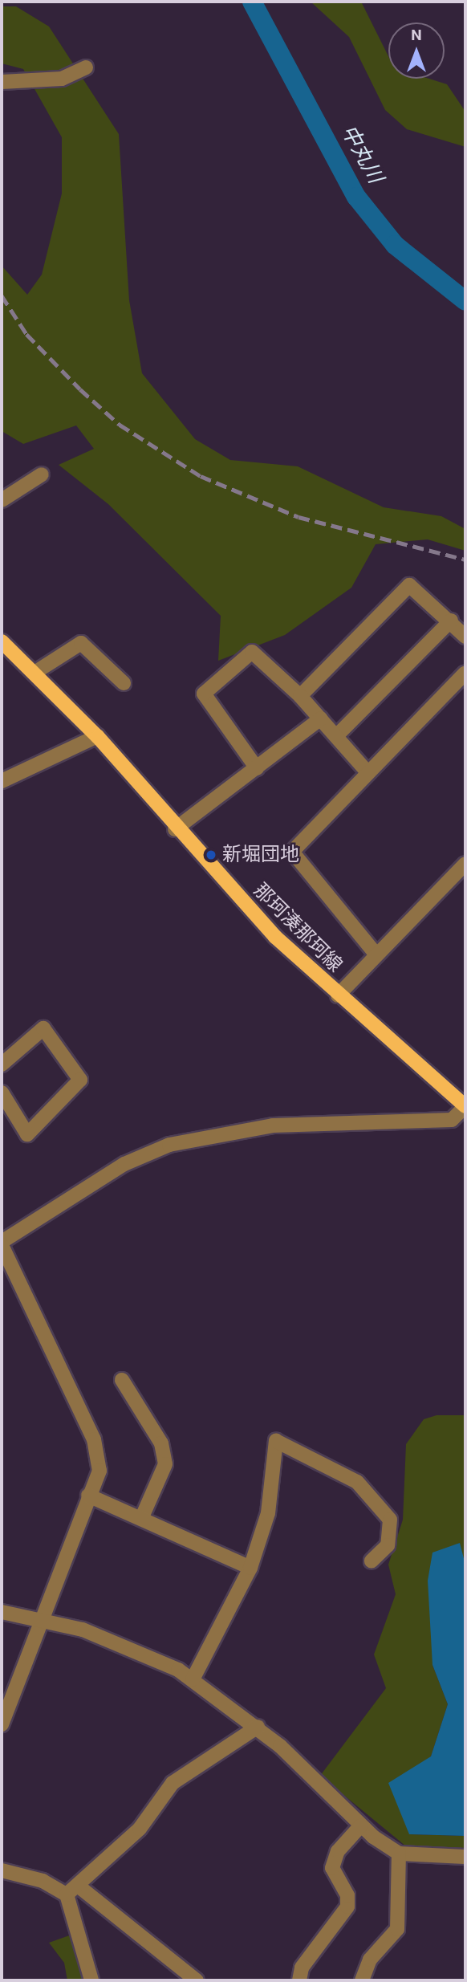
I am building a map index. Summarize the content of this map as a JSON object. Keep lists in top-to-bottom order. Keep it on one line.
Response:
{"streets":{"main road":["那珂湊那珂線"]},"water":["中丸川"],"places":["新堀団地"],"north":"top"}
